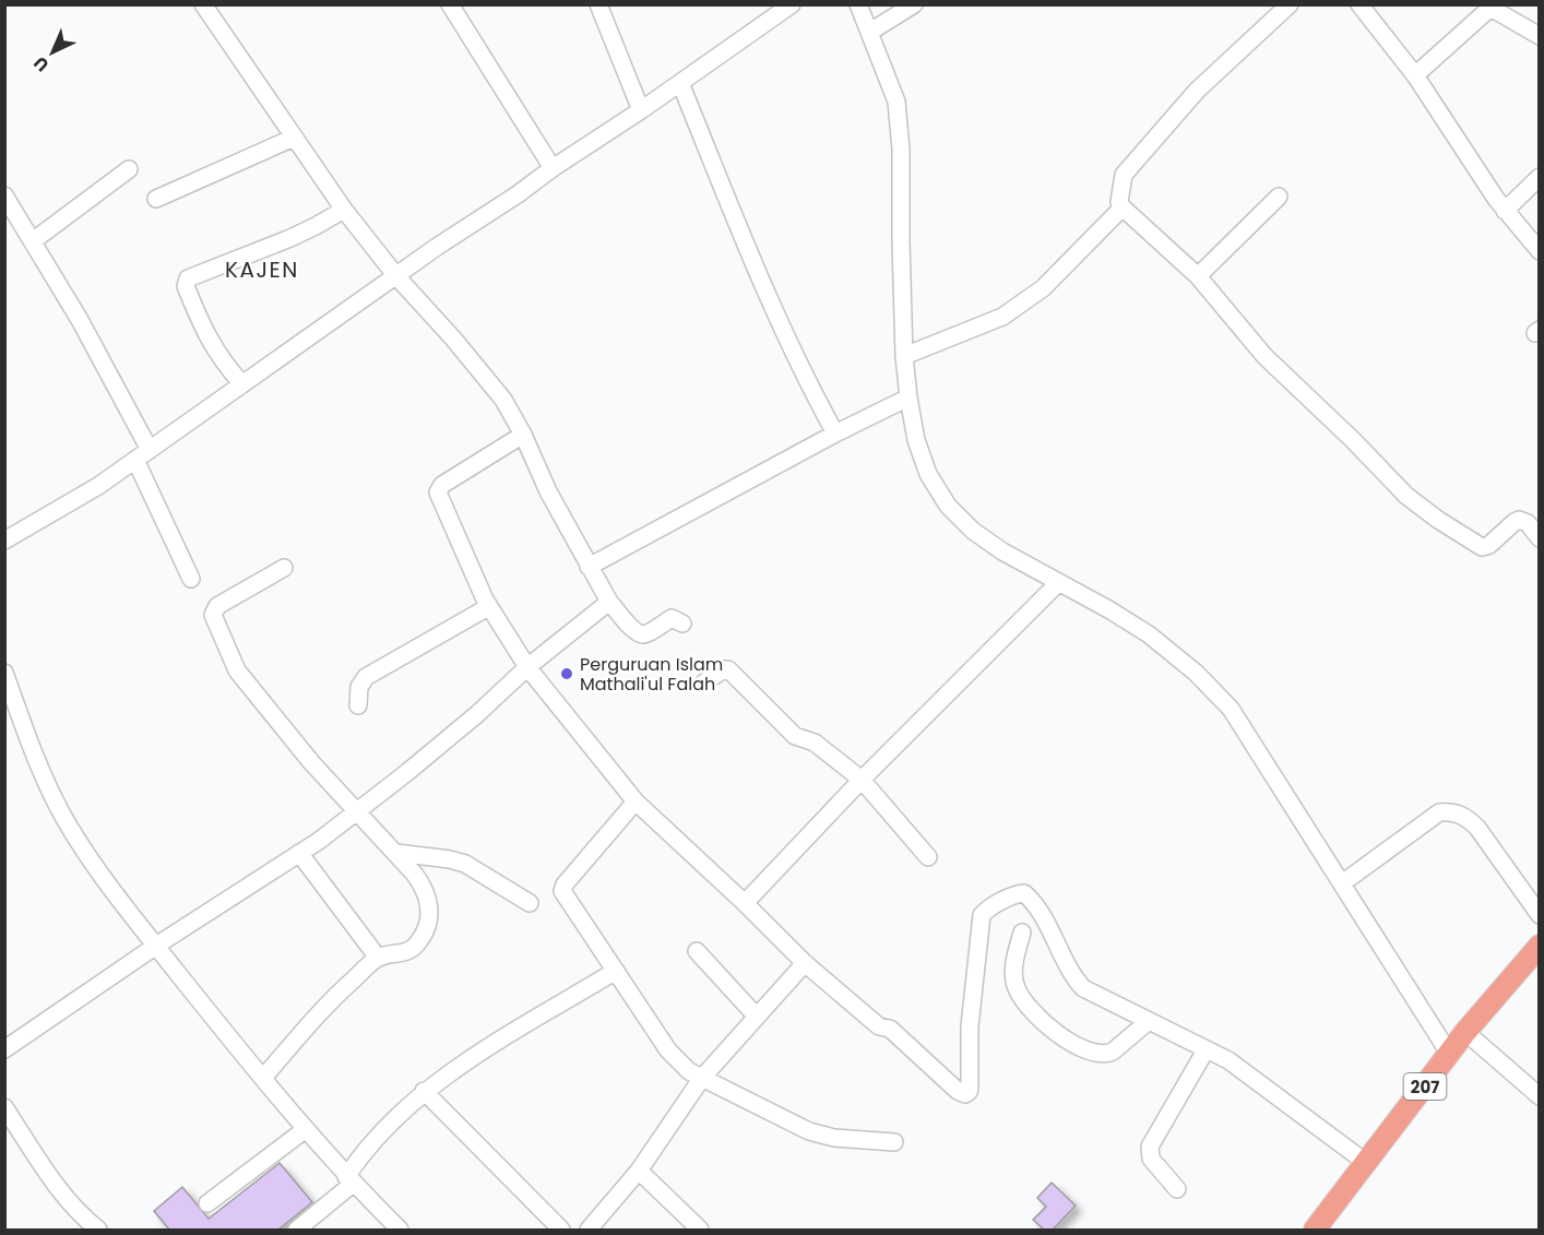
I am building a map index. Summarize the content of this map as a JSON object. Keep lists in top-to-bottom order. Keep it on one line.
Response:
{"streets":{"main road":["207"]},"districts":["KAJEN"],"places":["Perguruan Islam Mathali'ul Falah"],"north":"bottom left"}
